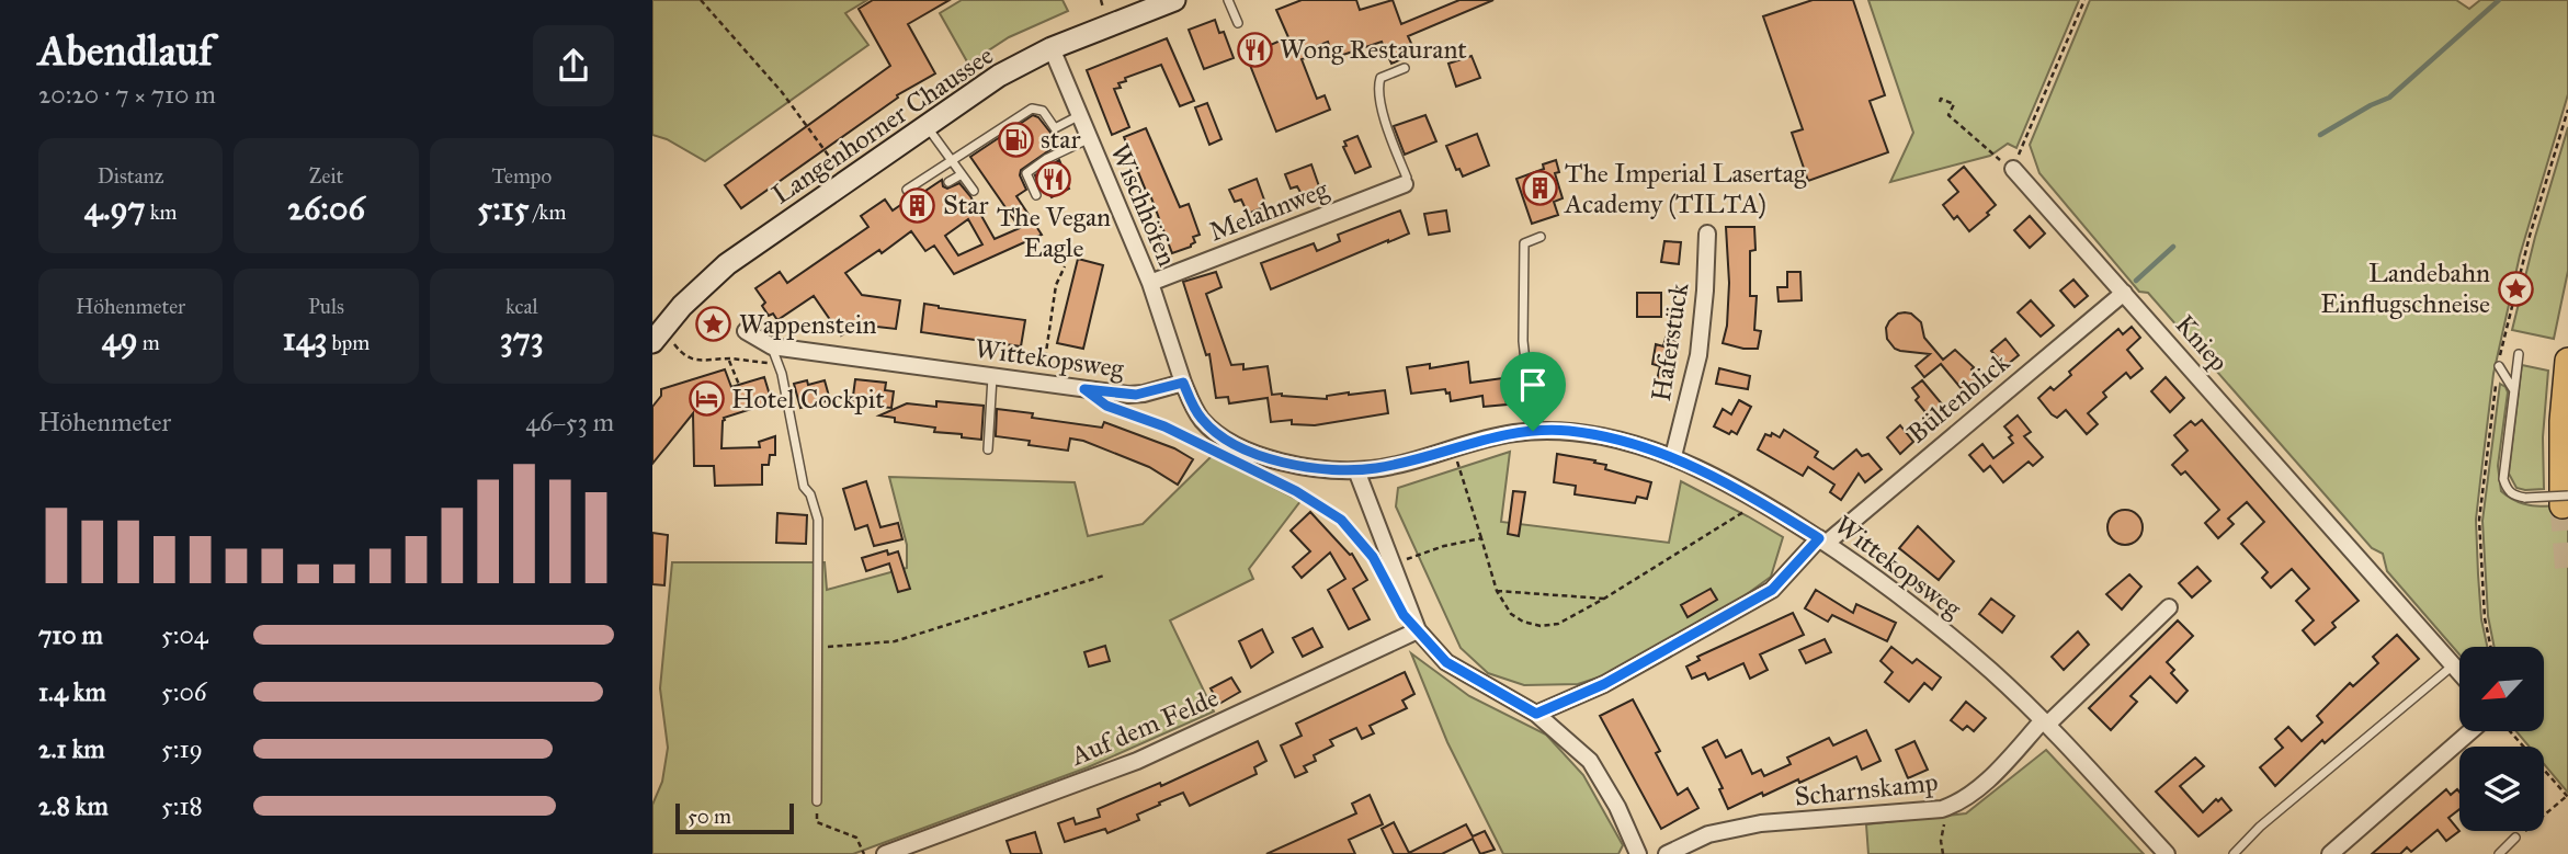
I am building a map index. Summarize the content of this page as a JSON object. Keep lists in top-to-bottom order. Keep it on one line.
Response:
{"streets":{"main road":["Langenhorner Chaussee"],"street":["Wischhöfen","Melahnweg","Haferstück","Kniep","Wittekopsweg","Bültenblick","Auf dem Felde","Scharnskamp"]},"crossings":[["Langenhorner Chaussee","Wischhöfen"],["Wischhöfen","Melahnweg"],["Wischhöfen","Wittekopsweg"],["Haferstück","Wittekopsweg"],["Kniep","Bültenblick"],["Wittekopsweg","Bültenblick"],["Wittekopsweg","Scharnskamp"]],"places":{"restaurant":["Wong Restaurant","The Vegan Eagle"],"fuel station":["star"],"building":["The Imperial Lasertag Academy (TILTA)","Star"],"place":["Landebahn Einflugschneise","Wappenstein"],"hotel":["Hotel Cockpit"]},"scale_bar":"50 m","north":"bottom left","page":{"heading":["Abendlauf","20:20 · 7 × 710 m"],"stats":[["Distanz","4.97 km"],["Zeit","26:06"],["Tempo","5:15 /km"],["Höhenmeter","49 m"],["Puls","143 bpm"],["kcal","373"]],"chart":["Höhenmeter","46–53 m"],"list":[{"name":"710 m","note":"5:04"},{"name":"1.4 km","note":"5:06"},{"name":"2.1 km","note":"5:19"},{"name":"2.8 km","note":"5:18"}],"scale":"50 m"}}
